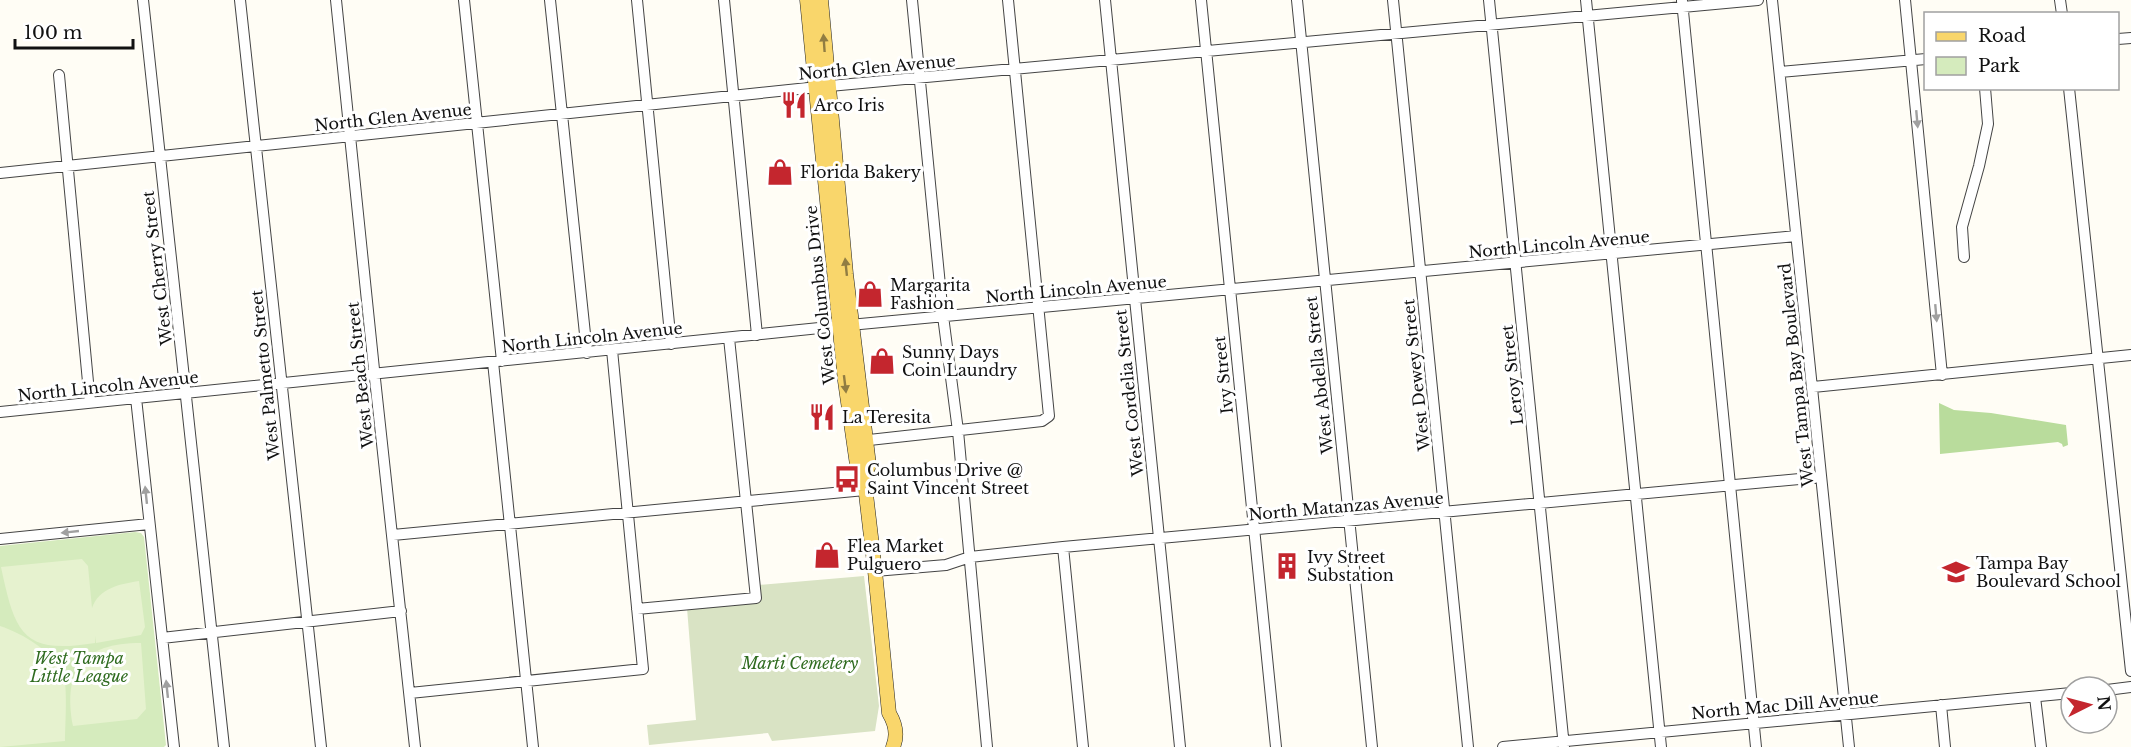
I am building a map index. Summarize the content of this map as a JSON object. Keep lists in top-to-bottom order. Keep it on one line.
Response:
{"streets":{"main road":["West Columbus Drive"],"street":["North Glen Avenue","North Lincoln Avenue","West Cherry Street","West Palmetto Street","West Beach Street","Ivy Street","West Abdella Street","West Dewey Street","Leroy Street","West Tampa Bay Boulevard","West Cordelia Street","North Matanzas Avenue","North Mac Dill Avenue"]},"crossings":[["North Glen Avenue","West Cherry Street"],["North Glen Avenue","West Columbus Drive"],["North Glen Avenue","West Palmetto Street"],["North Glen Avenue","West Beach Street"],["North Glen Avenue","Ivy Street"],["North Glen Avenue","West Abdella Street"],["North Glen Avenue","West Dewey Street"],["North Glen Avenue","Leroy Street"],["North Glen Avenue","West Cordelia Street"],["North Lincoln Avenue","West Cherry Street"],["North Lincoln Avenue","West Columbus Drive"],["North Lincoln Avenue","West Palmetto Street"],["North Lincoln Avenue","West Beach Street"],["North Lincoln Avenue","Ivy Street"],["North Lincoln Avenue","West Abdella Street"],["North Lincoln Avenue","West Dewey Street"],["North Lincoln Avenue","Leroy Street"],["North Lincoln Avenue","West Tampa Bay Boulevard"],["North Lincoln Avenue","West Cordelia Street"],["West Columbus Drive","North Matanzas Avenue"],["Ivy Street","North Matanzas Avenue"],["West Abdella Street","North Matanzas Avenue"],["West Dewey Street","North Matanzas Avenue"],["Leroy Street","North Matanzas Avenue"],["Leroy Street","North Mac Dill Avenue"],["West Tampa Bay Boulevard","North Matanzas Avenue"],["West Tampa Bay Boulevard","North Mac Dill Avenue"],["West Cordelia Street","North Matanzas Avenue"]],"parks":["West Tampa Little League","Marti Cemetery"],"places":{"restaurant":["Arco Iris","La Teresita"],"shop":["Florida Bakery","Margarita Fashion","Sunny Days Coin Laundry","Flea Market Pulguero"],"bus stop":["Columbus Drive @ Saint Vincent Street"],"building":["Ivy Street Substation"],"school or university":["Tampa Bay Boulevard School"]},"legend":["Road","Park"],"scale_bar":"100 m","north":"right"}
